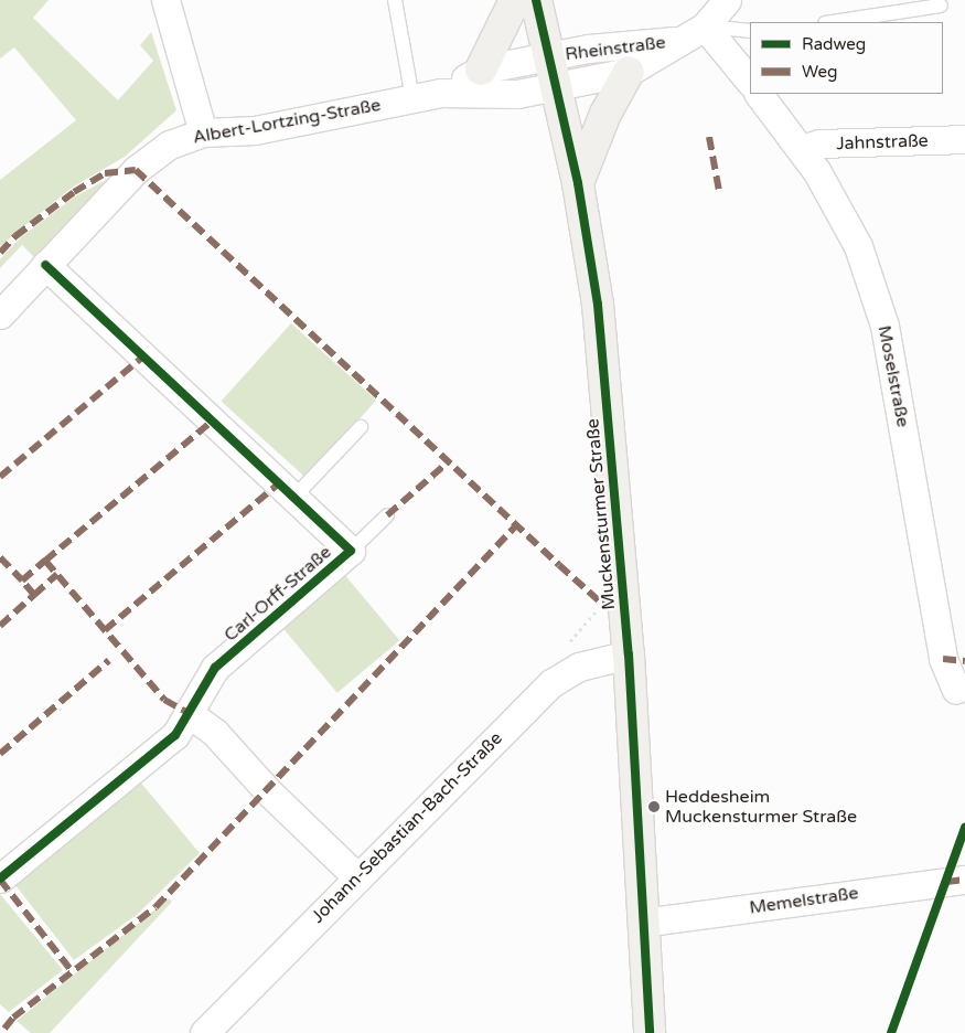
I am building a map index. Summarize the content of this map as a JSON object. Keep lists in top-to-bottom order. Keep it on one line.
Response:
{"streets":{"main road":["Muckensturmer Straße"],"street":["Rheinstraße","Albert-Lortzing-Straße","Jahnstraße","Moselstraße","Carl-Orff-Straße","Johann-Sebastian-Bach-Straße","Memelstraße"]},"crossings":[["Rheinstraße","Albert-Lortzing-Straße"],["Rheinstraße","Muckensturmer Straße"],["Albert-Lortzing-Straße","Muckensturmer Straße"],["Albert-Lortzing-Straße","Carl-Orff-Straße"],["Jahnstraße","Moselstraße"],["Muckensturmer Straße","Johann-Sebastian-Bach-Straße"],["Muckensturmer Straße","Memelstraße"]],"places":["Heddesheim Muckensturmer Straße"],"legend":["Radweg","Weg"]}
